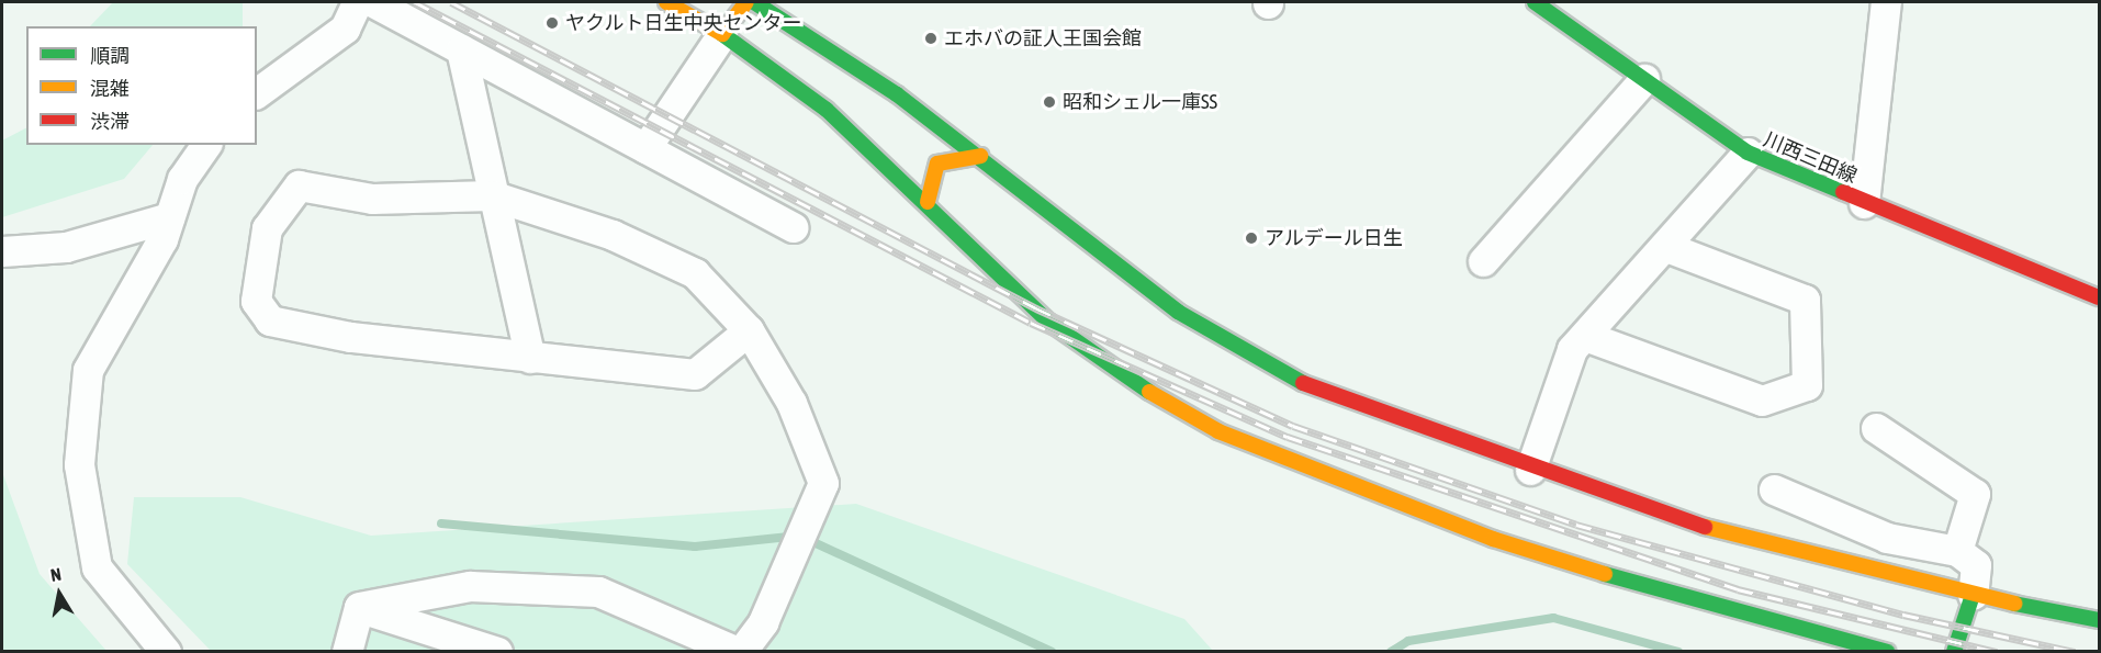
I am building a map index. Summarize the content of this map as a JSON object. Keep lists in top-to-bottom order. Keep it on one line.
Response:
{"streets":{"street":["川西三田線"]},"places":["ヤクルト日生中央センター","エホバの証人王国会館","昭和シェル一庫SS","アルデール日生"],"legend":["順調","混雑","渋滞"],"north":"top"}
